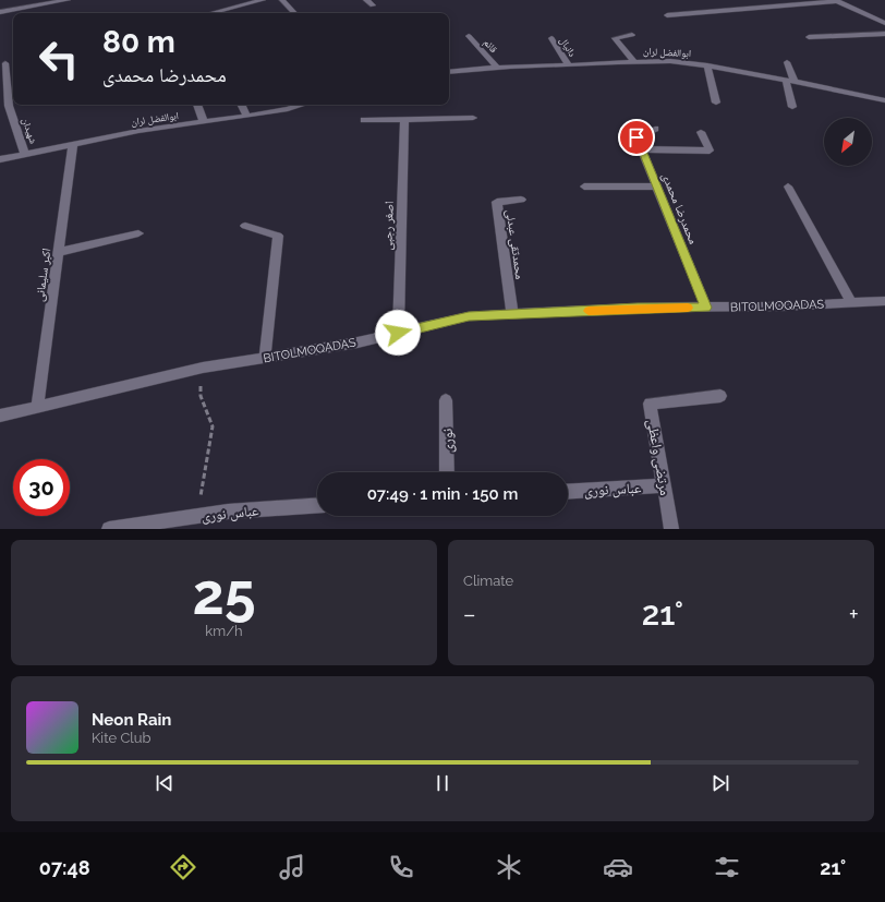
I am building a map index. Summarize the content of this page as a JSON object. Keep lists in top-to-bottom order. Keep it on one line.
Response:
{"streets":{"street":["قائم","دانیال","ابوالفضل لران","شهیدان","محمدرضا محمدی","اصغر رجبی","محمدتقی عبدلی","اکبر سلیمانی","BITOLMOQADAS","نوری","مرتضی واعظی","عباس نوری"]},"crossings":[["قائم","ابوالفضل لران"],["دانیال","ابوالفضل لران"],["ابوالفضل لران","شهیدان"],["ابوالفضل لران","اکبر سلیمانی"],["محمدرضا محمدی","BITOLMOQADAS"],["اصغر رجبی","BITOLMOQADAS"],["محمدتقی عبدلی","BITOLMOQADAS"],["اکبر سلیمانی","BITOLMOQADAS"],["مرتضی واعظی","عباس نوری"]],"north":"bottom left","page":{"turn":["80 m","محمدرضا محمدی"],"limit":"30","trip":"07:49 · 1 min · 150 m","tile":[["25","km/h"],"Climate"],"heat":["−","21°","+"],"song":["Neon Rain","Kite Club"],"tabs":["07:48","21°"]}}
